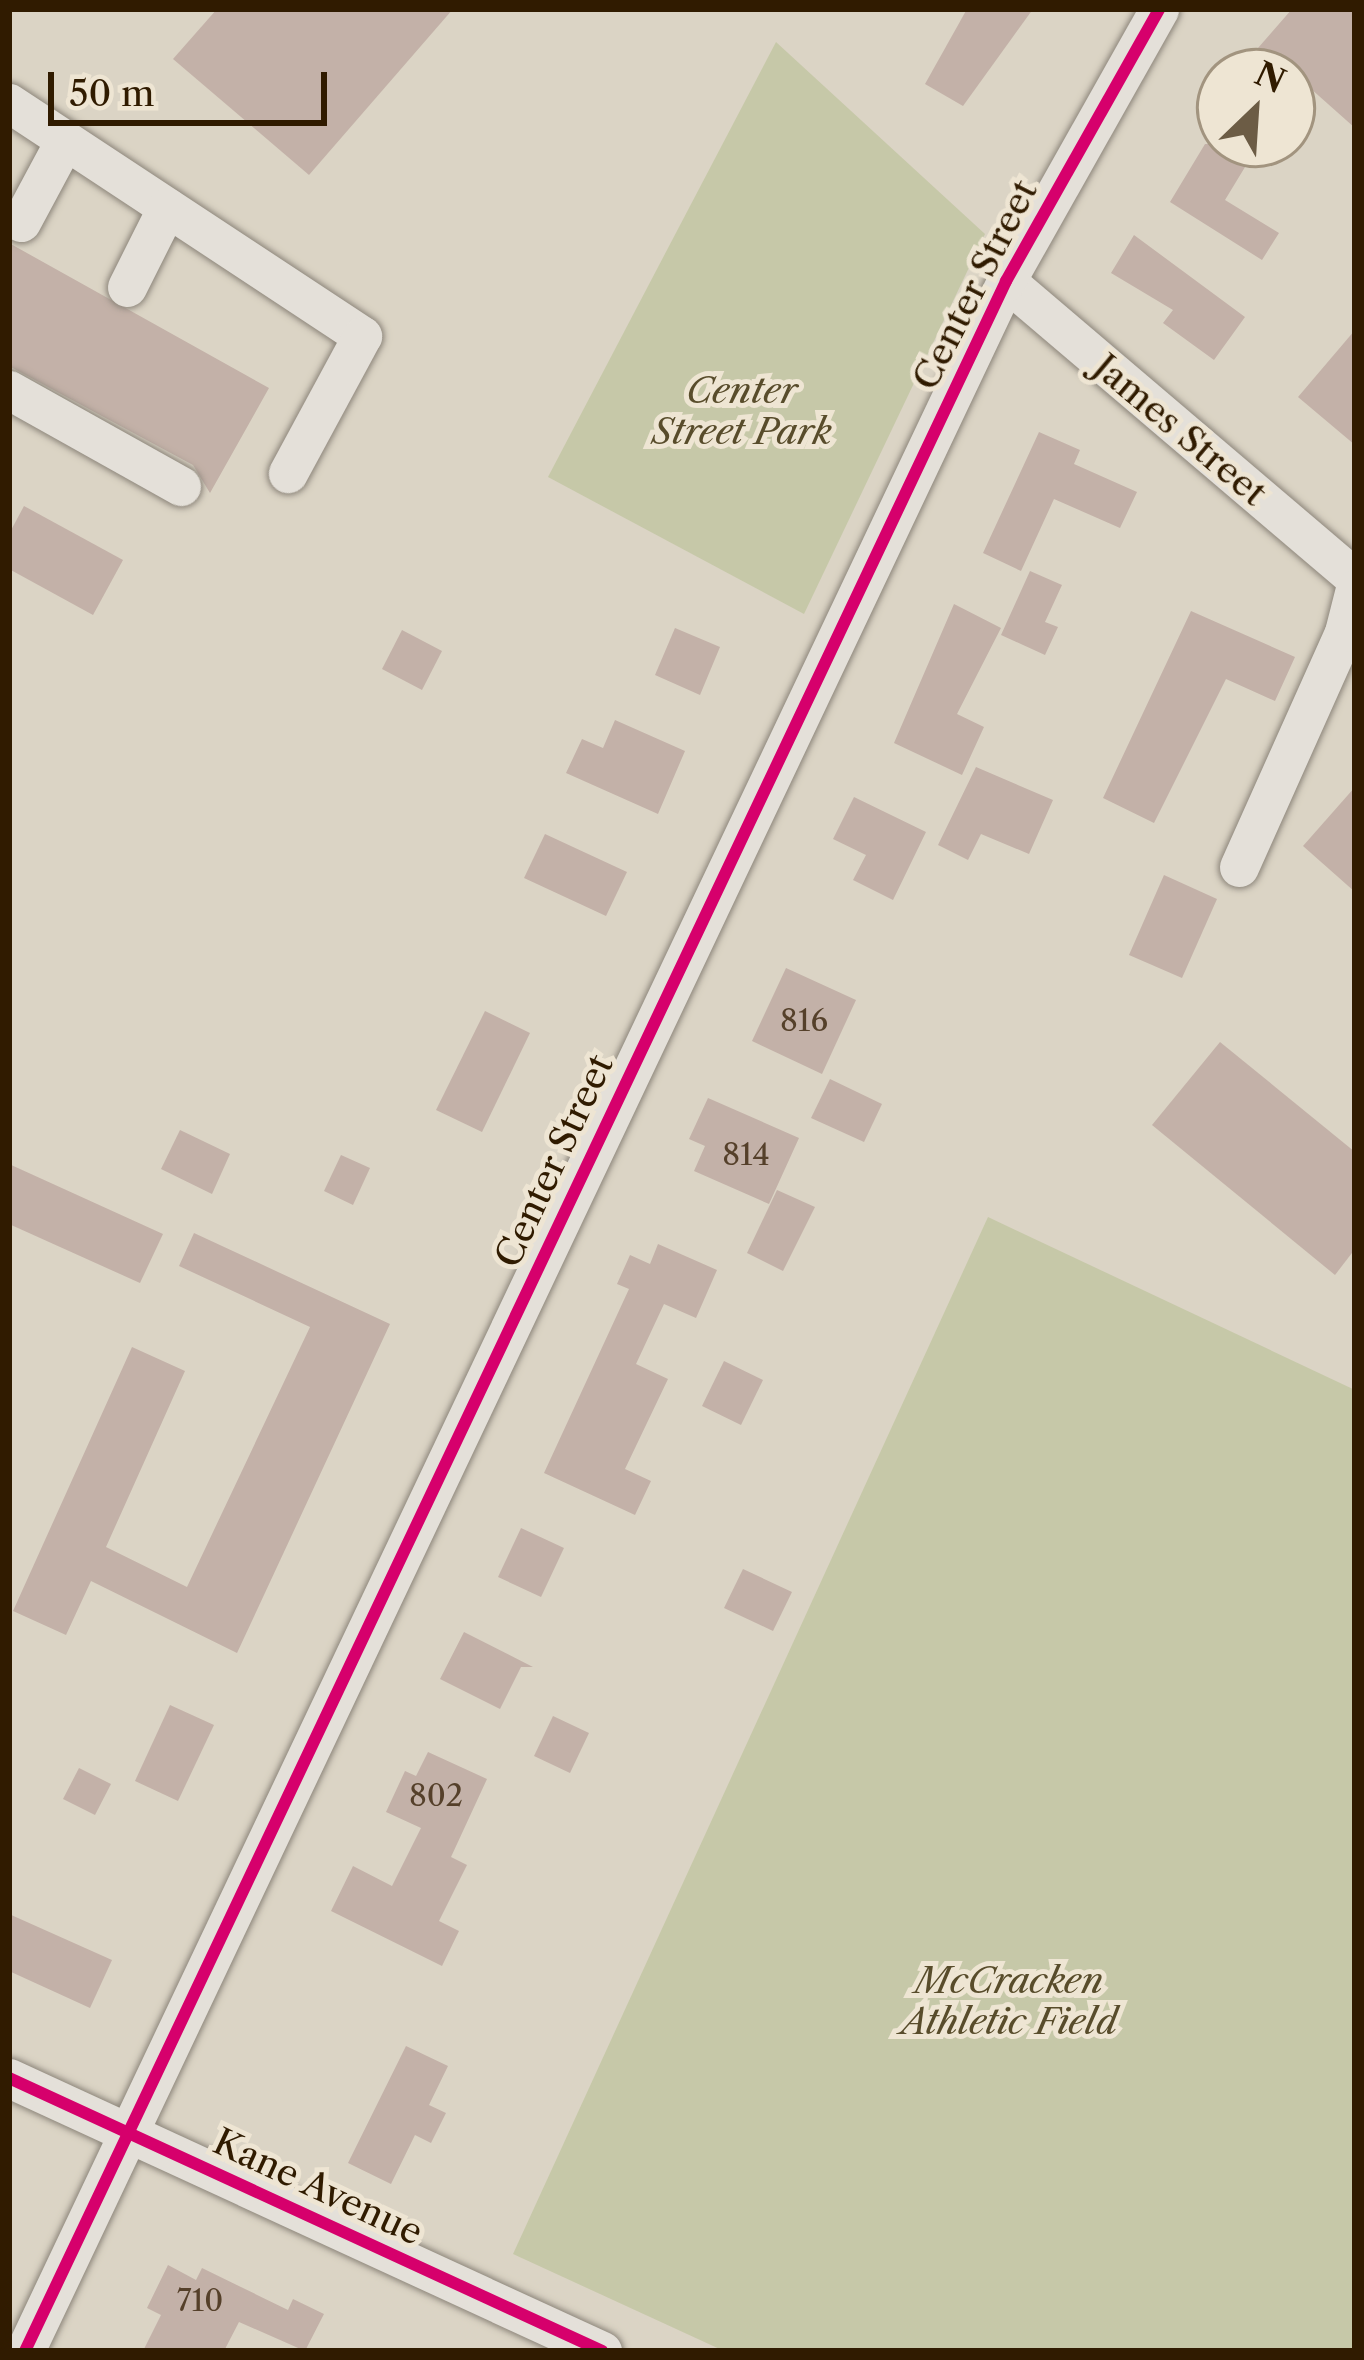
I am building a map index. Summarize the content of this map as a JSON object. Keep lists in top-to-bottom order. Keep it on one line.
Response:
{"streets":{"street":["Center Street","James Street","Kane Avenue"]},"crossings":[["Center Street","James Street"],["Center Street","Kane Avenue"]],"parks":["Center Street Park","McCracken Athletic Field"],"house_numbers":["816","814","802","710"],"scale_bar":"50 m","north":"top right"}
